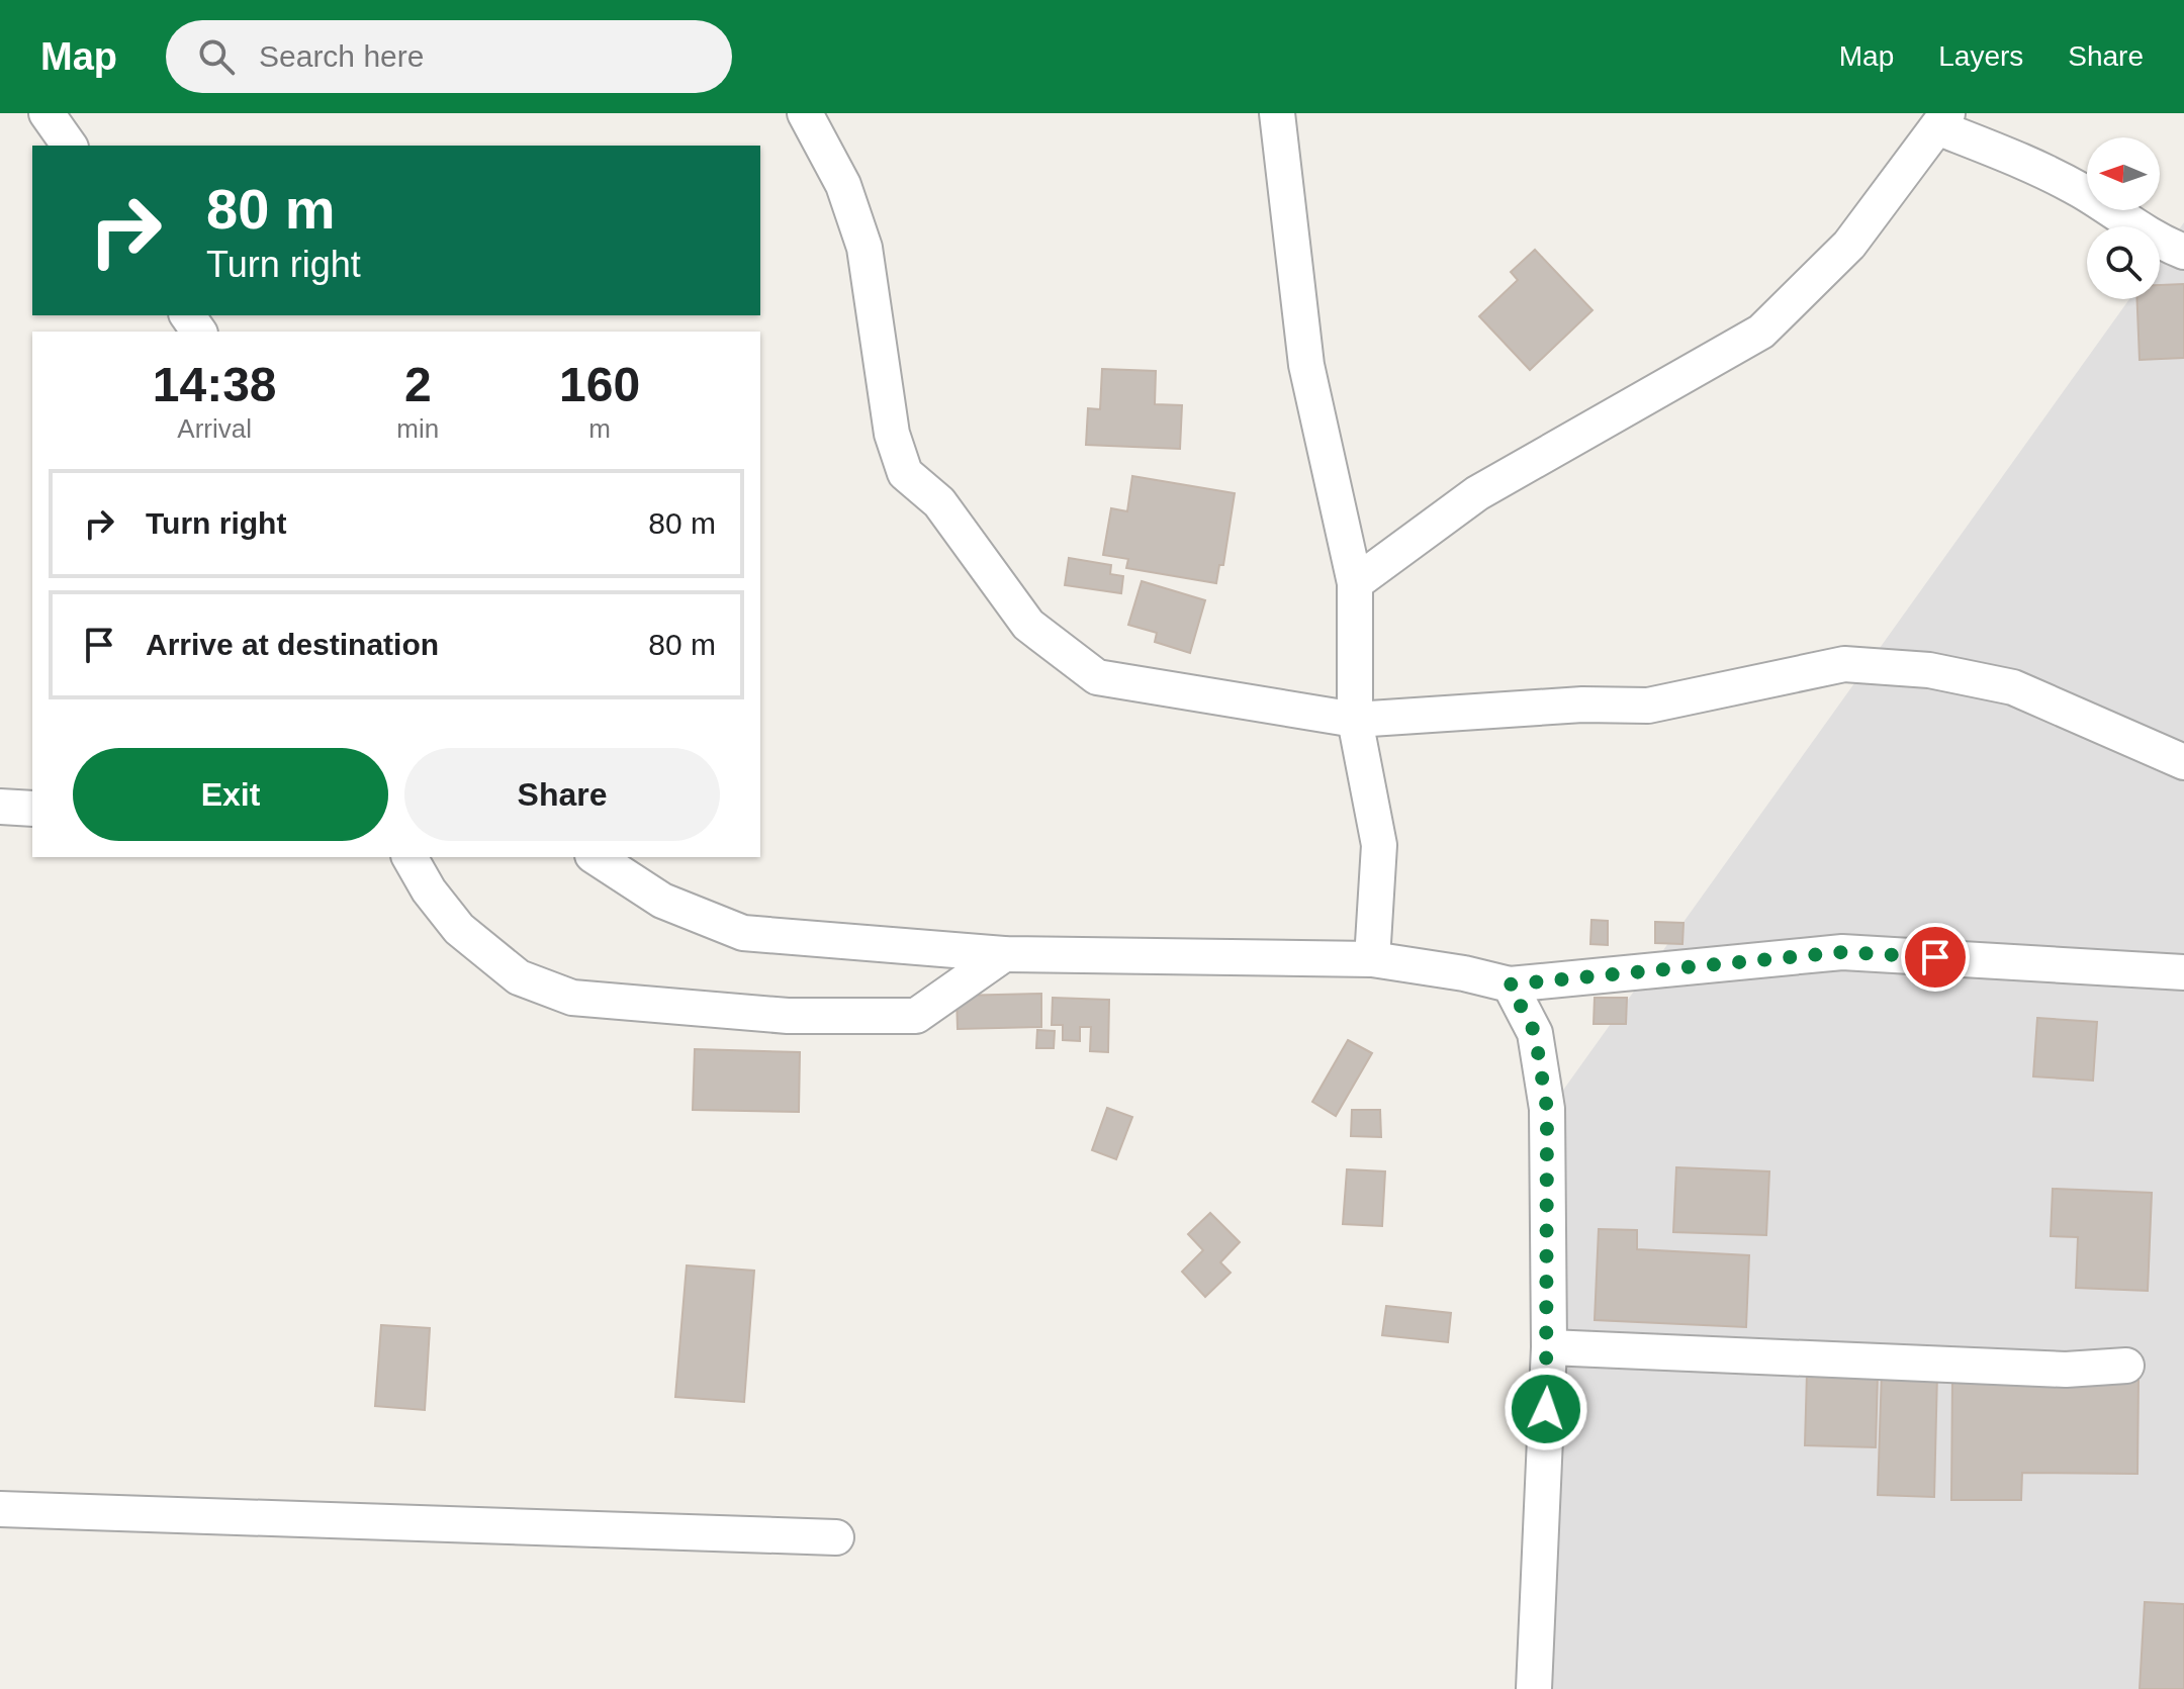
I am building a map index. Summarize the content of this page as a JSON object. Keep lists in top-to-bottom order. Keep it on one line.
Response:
{"north":"left","page":{"header":"Map","search":"Search here","nav":["Map","Layers","Share"],"turn":["80 m","Turn right"],"eta":["14:38","Arrival","2","min","160","m"],"list":[{"name":"Turn right","value":"80 m"},{"name":"Arrive at destination","value":"80 m"}],"buttons":["Exit","Share"]}}
